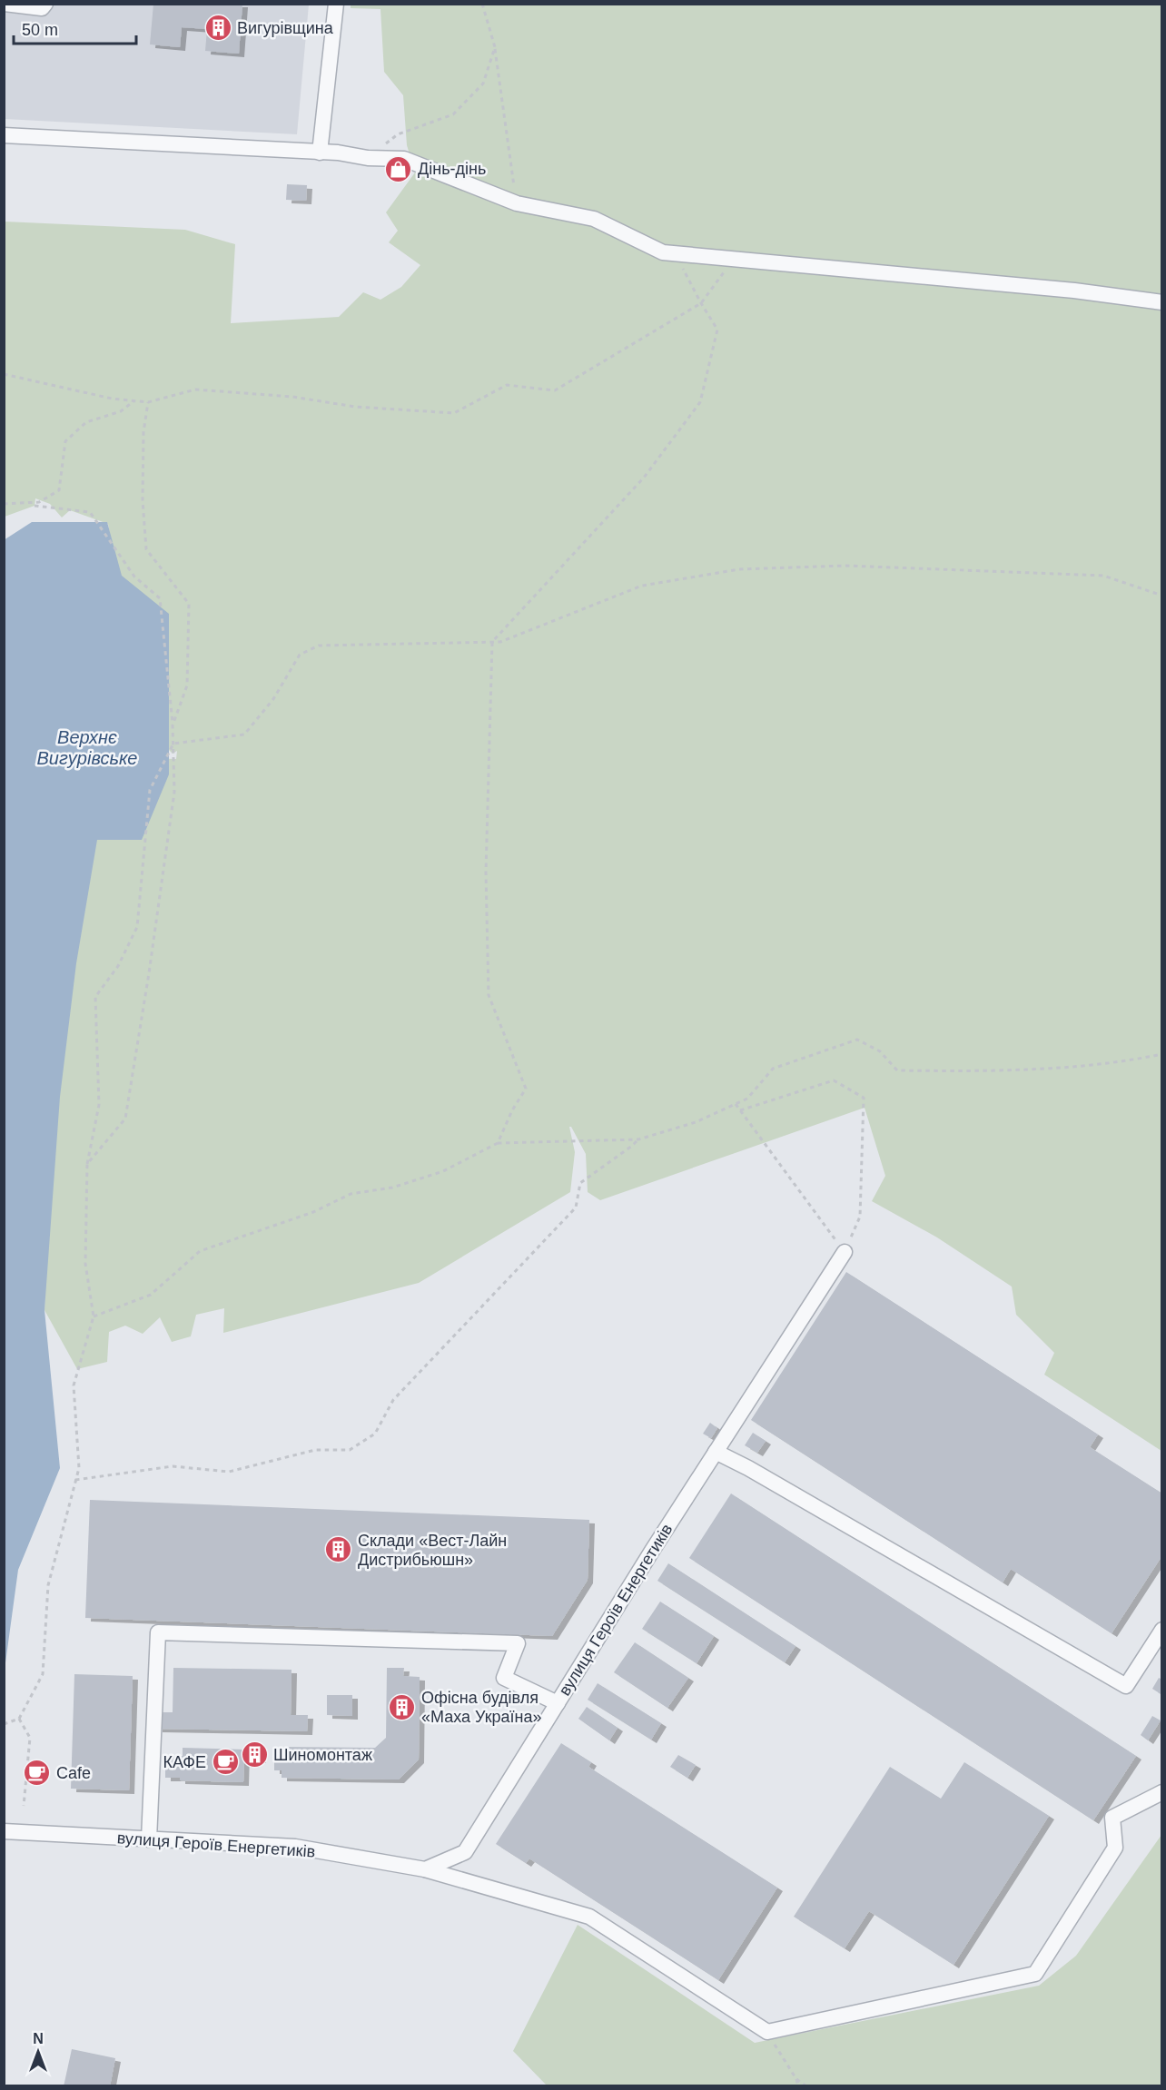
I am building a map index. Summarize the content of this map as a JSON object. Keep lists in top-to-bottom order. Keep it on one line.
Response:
{"streets":{"street":["вулиця Героїв Енергетиків"]},"water":["Верхнє Вигурівське"],"places":{"building":["Вигурівщина","Склади «Вест-Лайн Дистрибьюшн»","Офісна будівля «Маха Україна»","Шиномонтаж"],"shop":["Дінь-дінь"],"cafe":["КАФЕ","Cafe"]},"scale_bar":"50 m","north":"top"}
